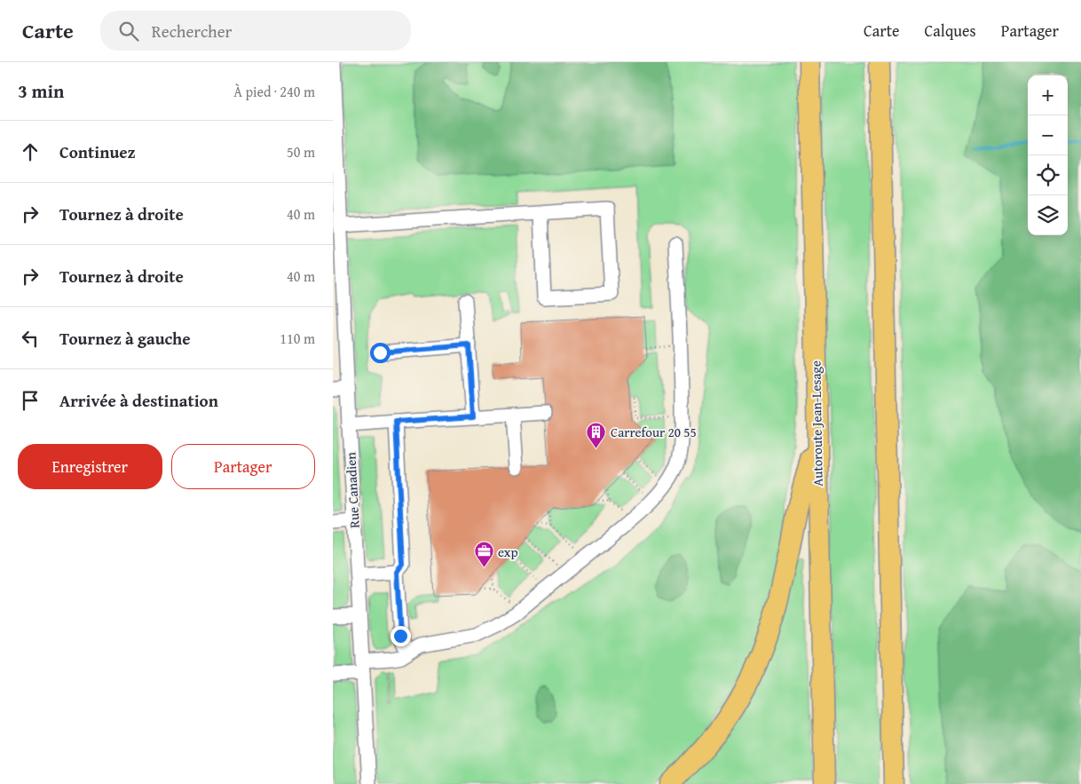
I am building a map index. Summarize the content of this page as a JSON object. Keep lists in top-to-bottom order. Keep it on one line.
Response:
{"streets":{"highway":["Autoroute Jean-Lesage"],"street":["Rue Canadien"]},"places":{"building":["Carrefour 20 55"],"office":["exp"]},"page":{"header":"Carte","search":"Rechercher","nav":["Carte","Calques","Partager"],"heading":["3 min","À pied · 240 m"],"map_buttons":["+","−"],"list":[["Continuez","50 m"],["Tournez à droite","40 m"],["Tournez à droite","40 m"],["Tournez à gauche","110 m"],"Arrivée à destination"],"buttons":["Enregistrer","Partager"]}}
